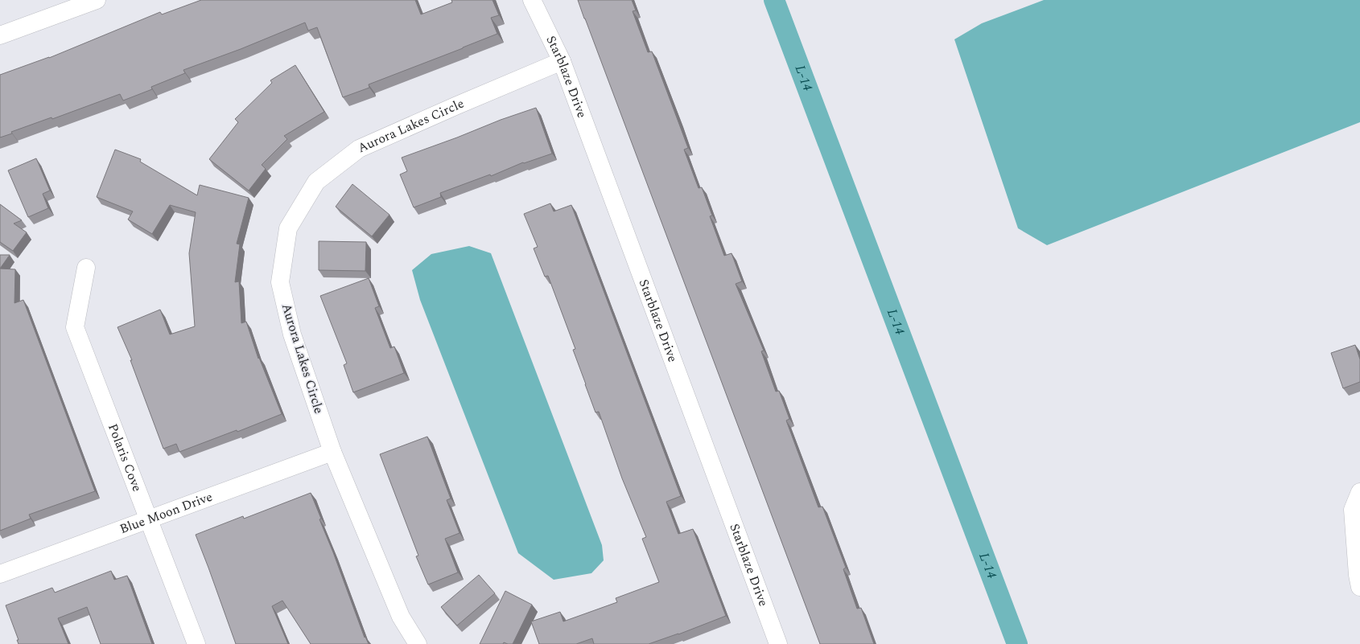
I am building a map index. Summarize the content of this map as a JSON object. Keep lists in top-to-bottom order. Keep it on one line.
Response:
{"streets":{"street":["Starblaze Drive","Aurora Lakes Circle","Polaris Cove","Blue Moon Drive"]},"crossings":[["Starblaze Drive","Aurora Lakes Circle"],["Aurora Lakes Circle","Blue Moon Drive"],["Polaris Cove","Blue Moon Drive"]],"water":["L-14"]}
